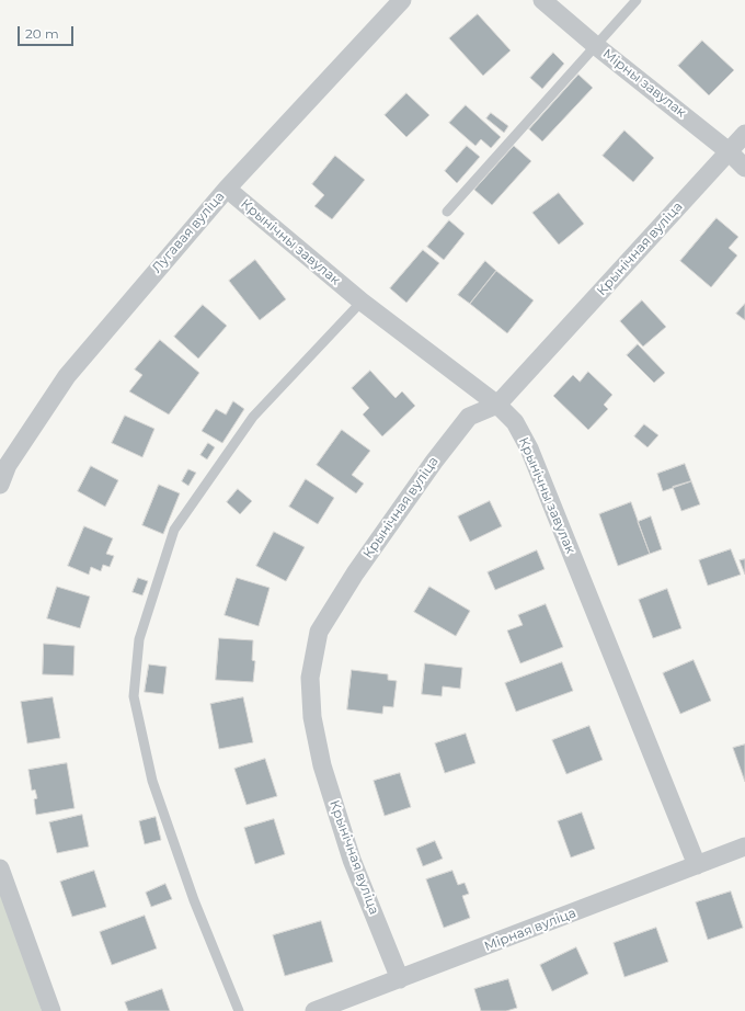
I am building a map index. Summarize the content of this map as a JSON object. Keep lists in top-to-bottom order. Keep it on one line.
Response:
{"streets":{"street":["Мірны завулак","Лугавая вуліца","Крынічны завулак","Крынічная вуліца","Мірная вуліца"]},"crossings":[["Мірны завулак","Крынічная вуліца"],["Лугавая вуліца","Крынічны завулак"],["Крынічны завулак","Крынічная вуліца"],["Крынічны завулак","Мірная вуліца"],["Крынічная вуліца","Мірная вуліца"]],"scale_bar":"20 m"}
